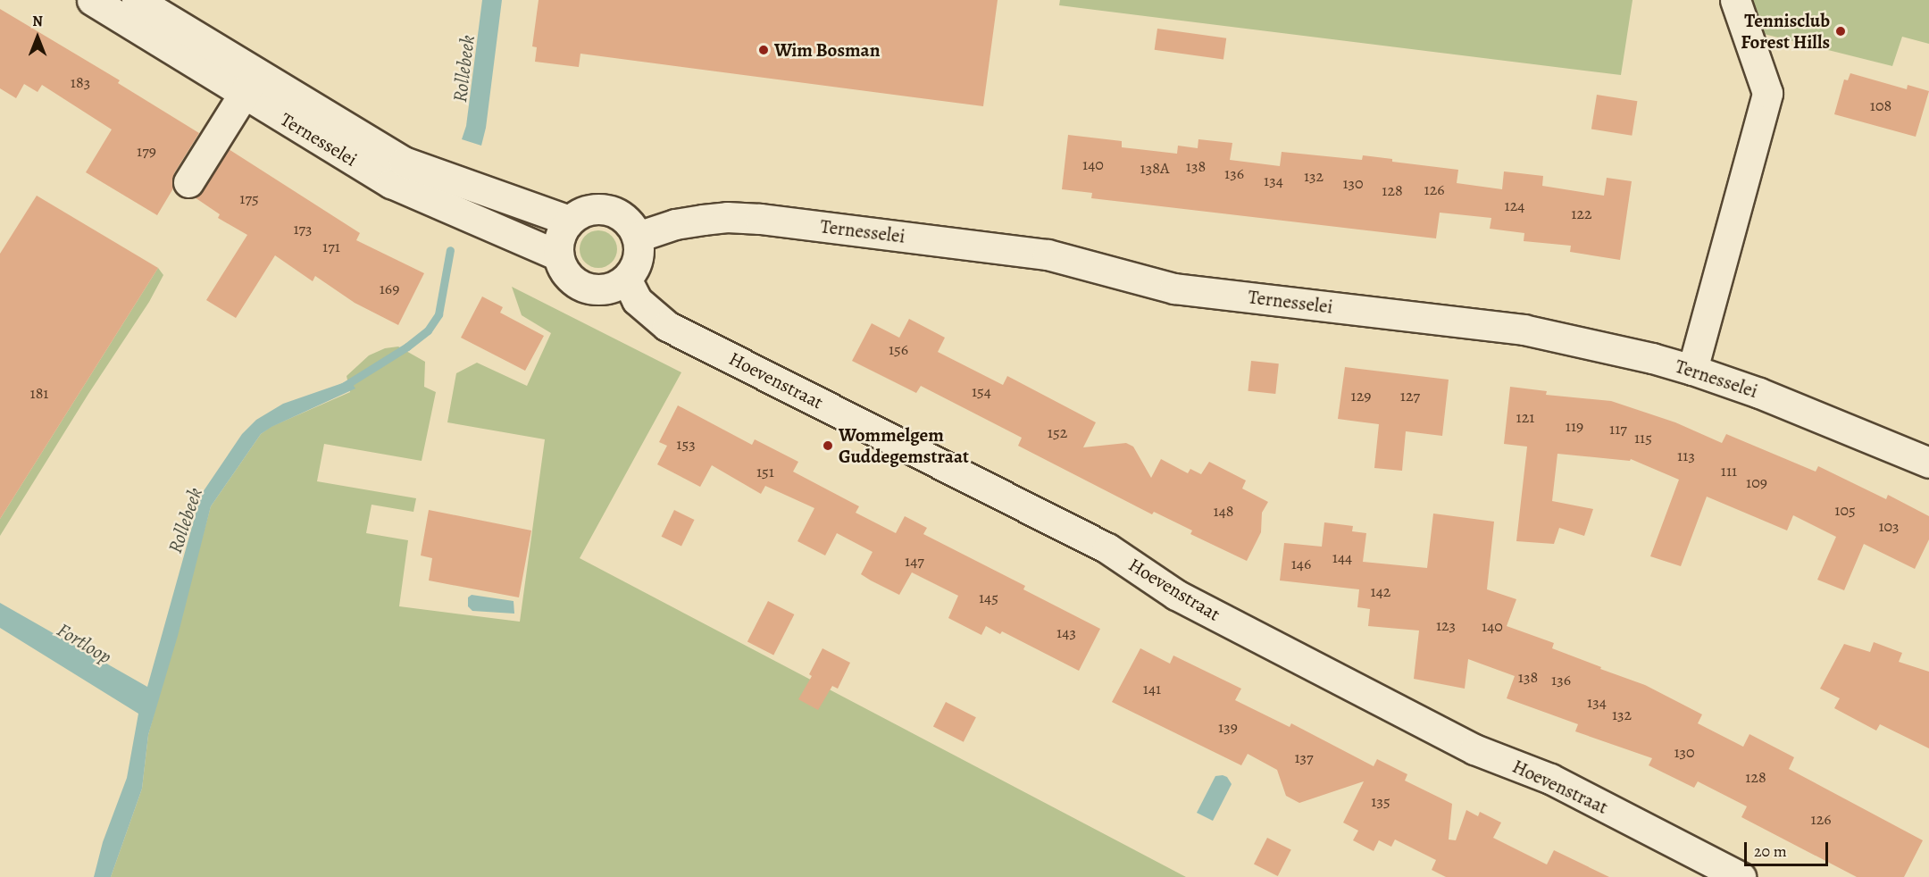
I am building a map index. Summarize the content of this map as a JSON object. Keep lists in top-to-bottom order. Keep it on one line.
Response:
{"streets":{"street":["Ternesselei","Hoevenstraat"]},"crossings":[["Ternesselei","Hoevenstraat"]],"water":["Rollebeek","Fortloop"],"places":["Tennisclub Forest Hills","Wim Bosman","Wommelgem Guddegemstraat"],"house_numbers":["183","108","179","140","138","138A","136","132","134","130","126","128","175","124","122","173","171","169","156","154","181","129","127","121","119","117","152","115","153","113","111","151","109","105","148","103","144","147","146","142","145","123","140","143","138","136","141","134","132","139","130","137","128","135","126"],"scale_bar":"20 m","north":"top"}
